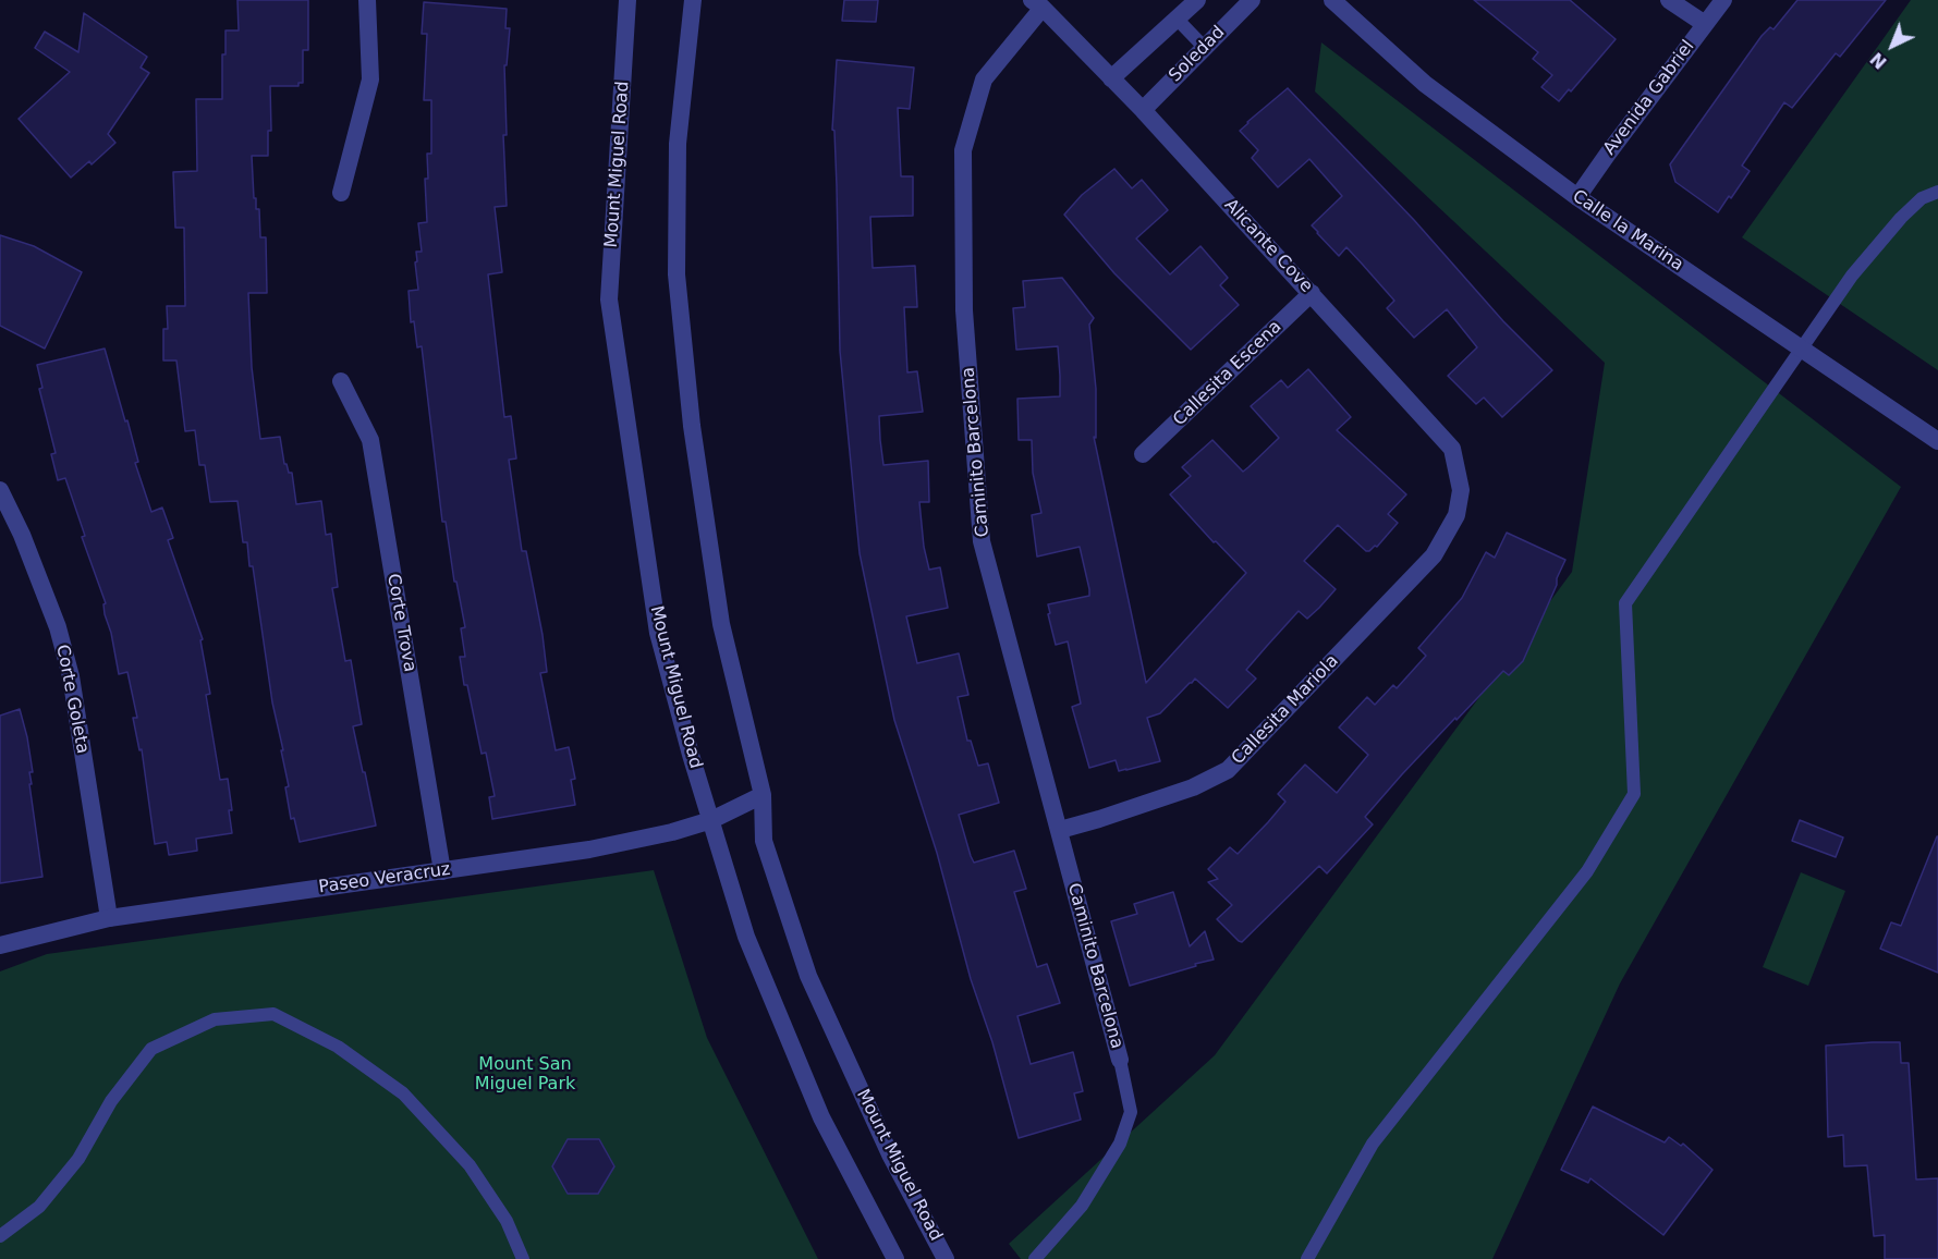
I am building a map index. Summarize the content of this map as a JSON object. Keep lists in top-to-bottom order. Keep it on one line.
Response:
{"streets":{"street":["Soledad","Avenida Gabriel","Mount Miguel Road","Calle la Marina","Alicante Cove","Callesita Escena","Caminito Barcelona","Corte Trova","Corte Goleta","Callesita Mariola","Paseo Veracruz"]},"crossings":[["Soledad","Alicante Cove"],["Avenida Gabriel","Calle la Marina"],["Mount Miguel Road","Paseo Veracruz"],["Alicante Cove","Callesita Escena"],["Alicante Cove","Caminito Barcelona"],["Alicante Cove","Callesita Mariola"],["Caminito Barcelona","Callesita Mariola"],["Corte Trova","Paseo Veracruz"],["Corte Goleta","Paseo Veracruz"]],"parks":["Mount San Miguel Park"],"north":"bottom left"}
